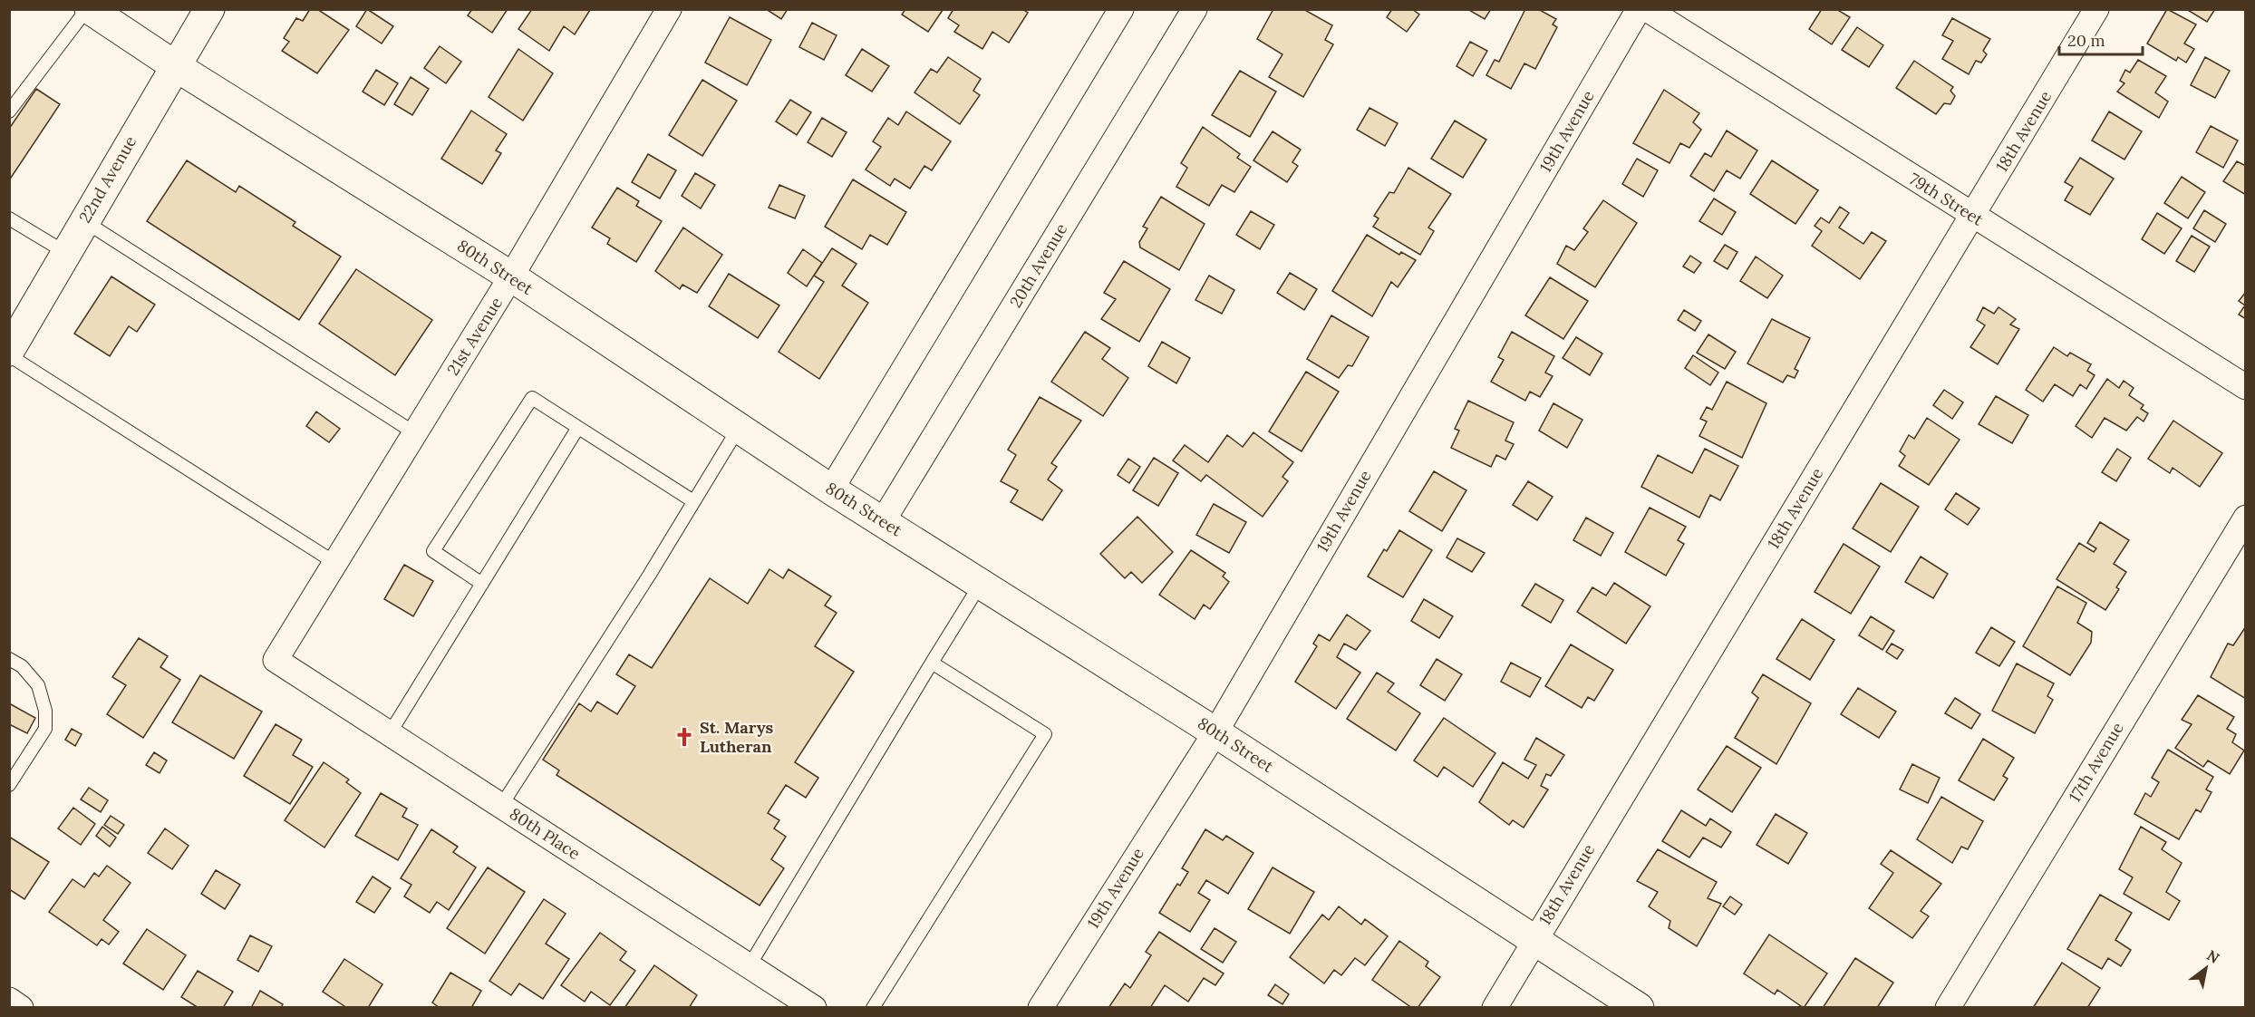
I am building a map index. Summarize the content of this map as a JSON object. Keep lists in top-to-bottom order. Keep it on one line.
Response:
{"streets":{"street":["19th Avenue","18th Avenue","22nd Avenue","79th Street","20th Avenue","80th Street","21st Avenue","17th Avenue","80th Place"]},"crossings":[["19th Avenue","80th Street"],["18th Avenue","79th Street"],["18th Avenue","80th Street"],["22nd Avenue","80th Street"],["20th Avenue","80th Street"],["80th Street","21st Avenue"],["21st Avenue","80th Place"]],"places":{"church":["St. Marys Lutheran"]},"scale_bar":"20 m","north":"top right"}
